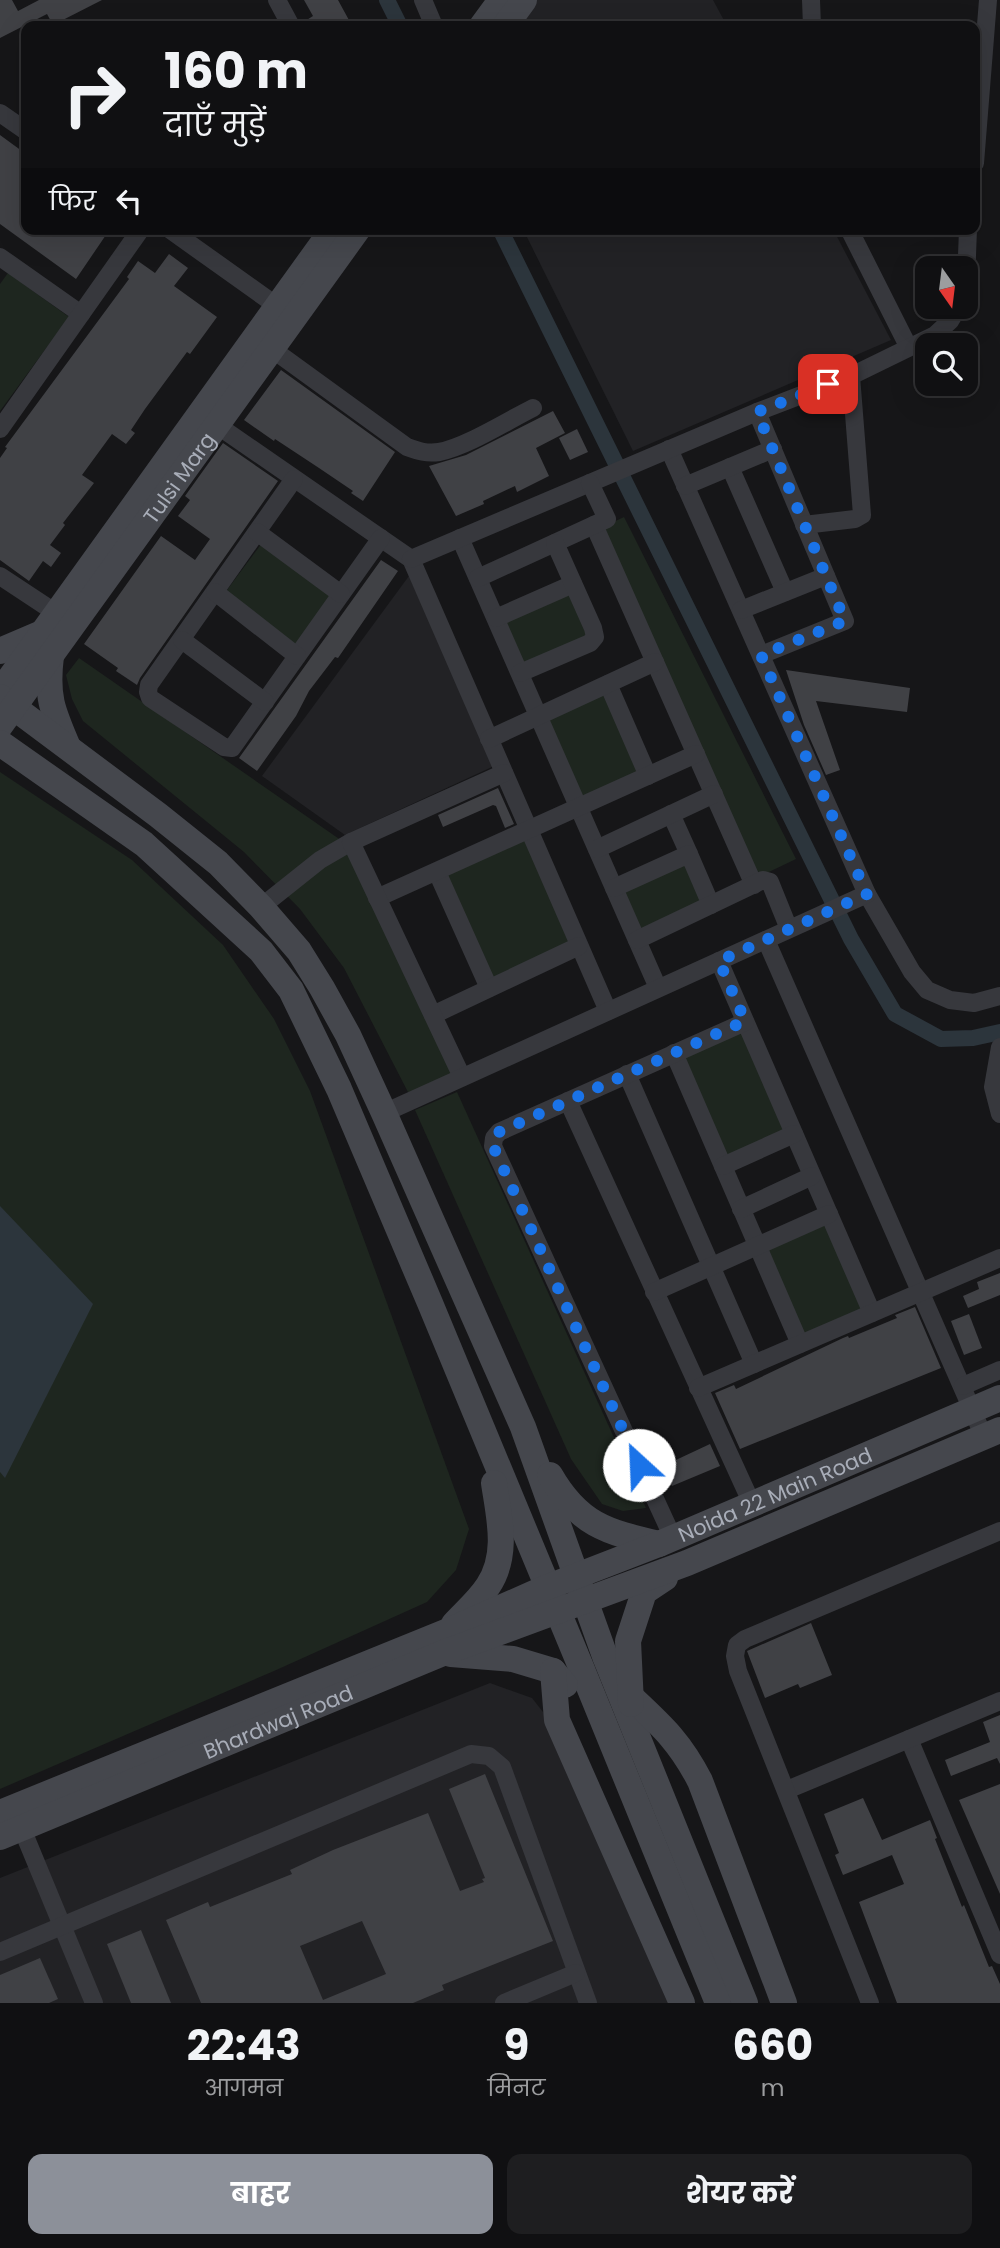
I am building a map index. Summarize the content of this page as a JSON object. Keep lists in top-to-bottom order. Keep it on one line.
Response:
{"streets":{"street":["Tulsi Marg","Noida 22 Main Road","Bhardwaj Road"]},"crossings":[["Noida 22 Main Road","Bhardwaj Road"]],"north":"bottom","page":{"turn":["160 m","दाएँ मुड़ें"],"then":"फिर","eta":["22:43","आगमन","9","मिनट","660","m"],"buttons":["बाहर","शेयर करें"]}}
